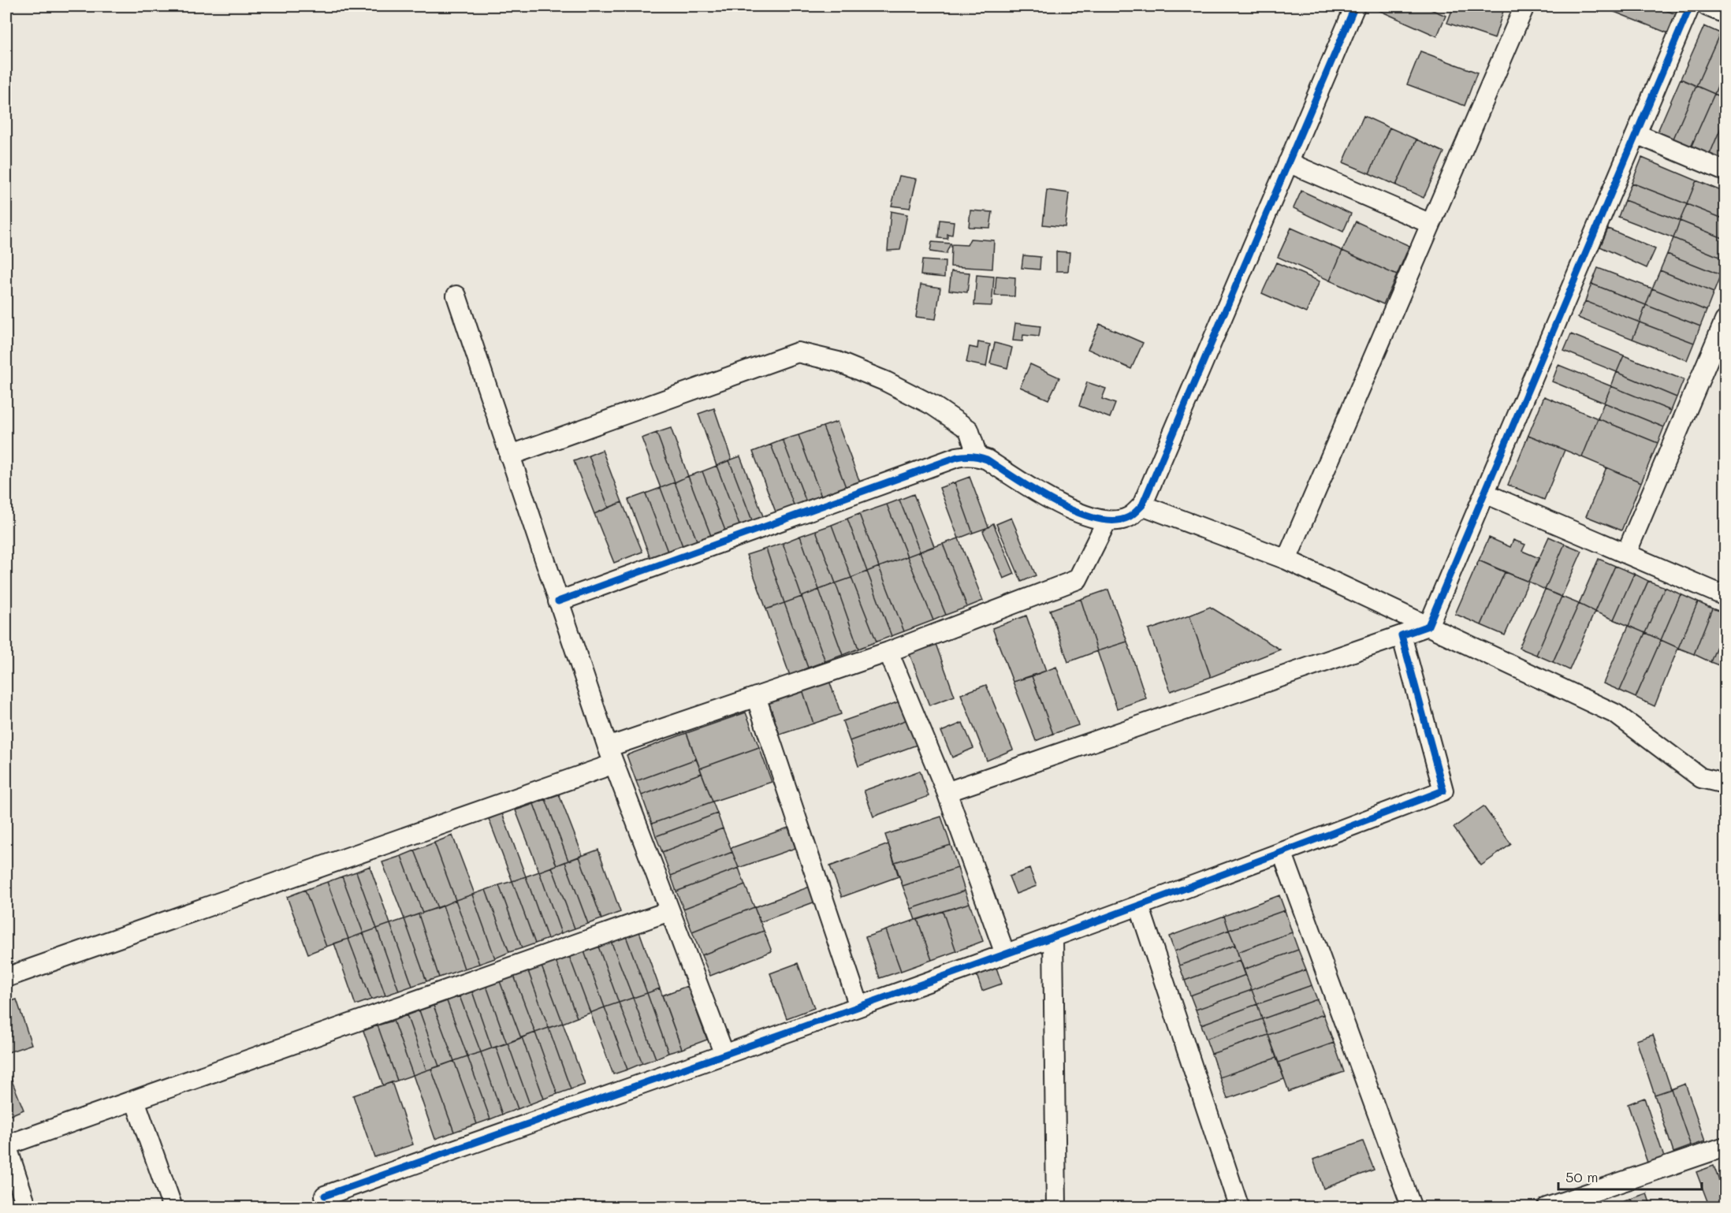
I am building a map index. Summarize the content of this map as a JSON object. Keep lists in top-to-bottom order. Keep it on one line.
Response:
{"scale_bar":"50 m"}
